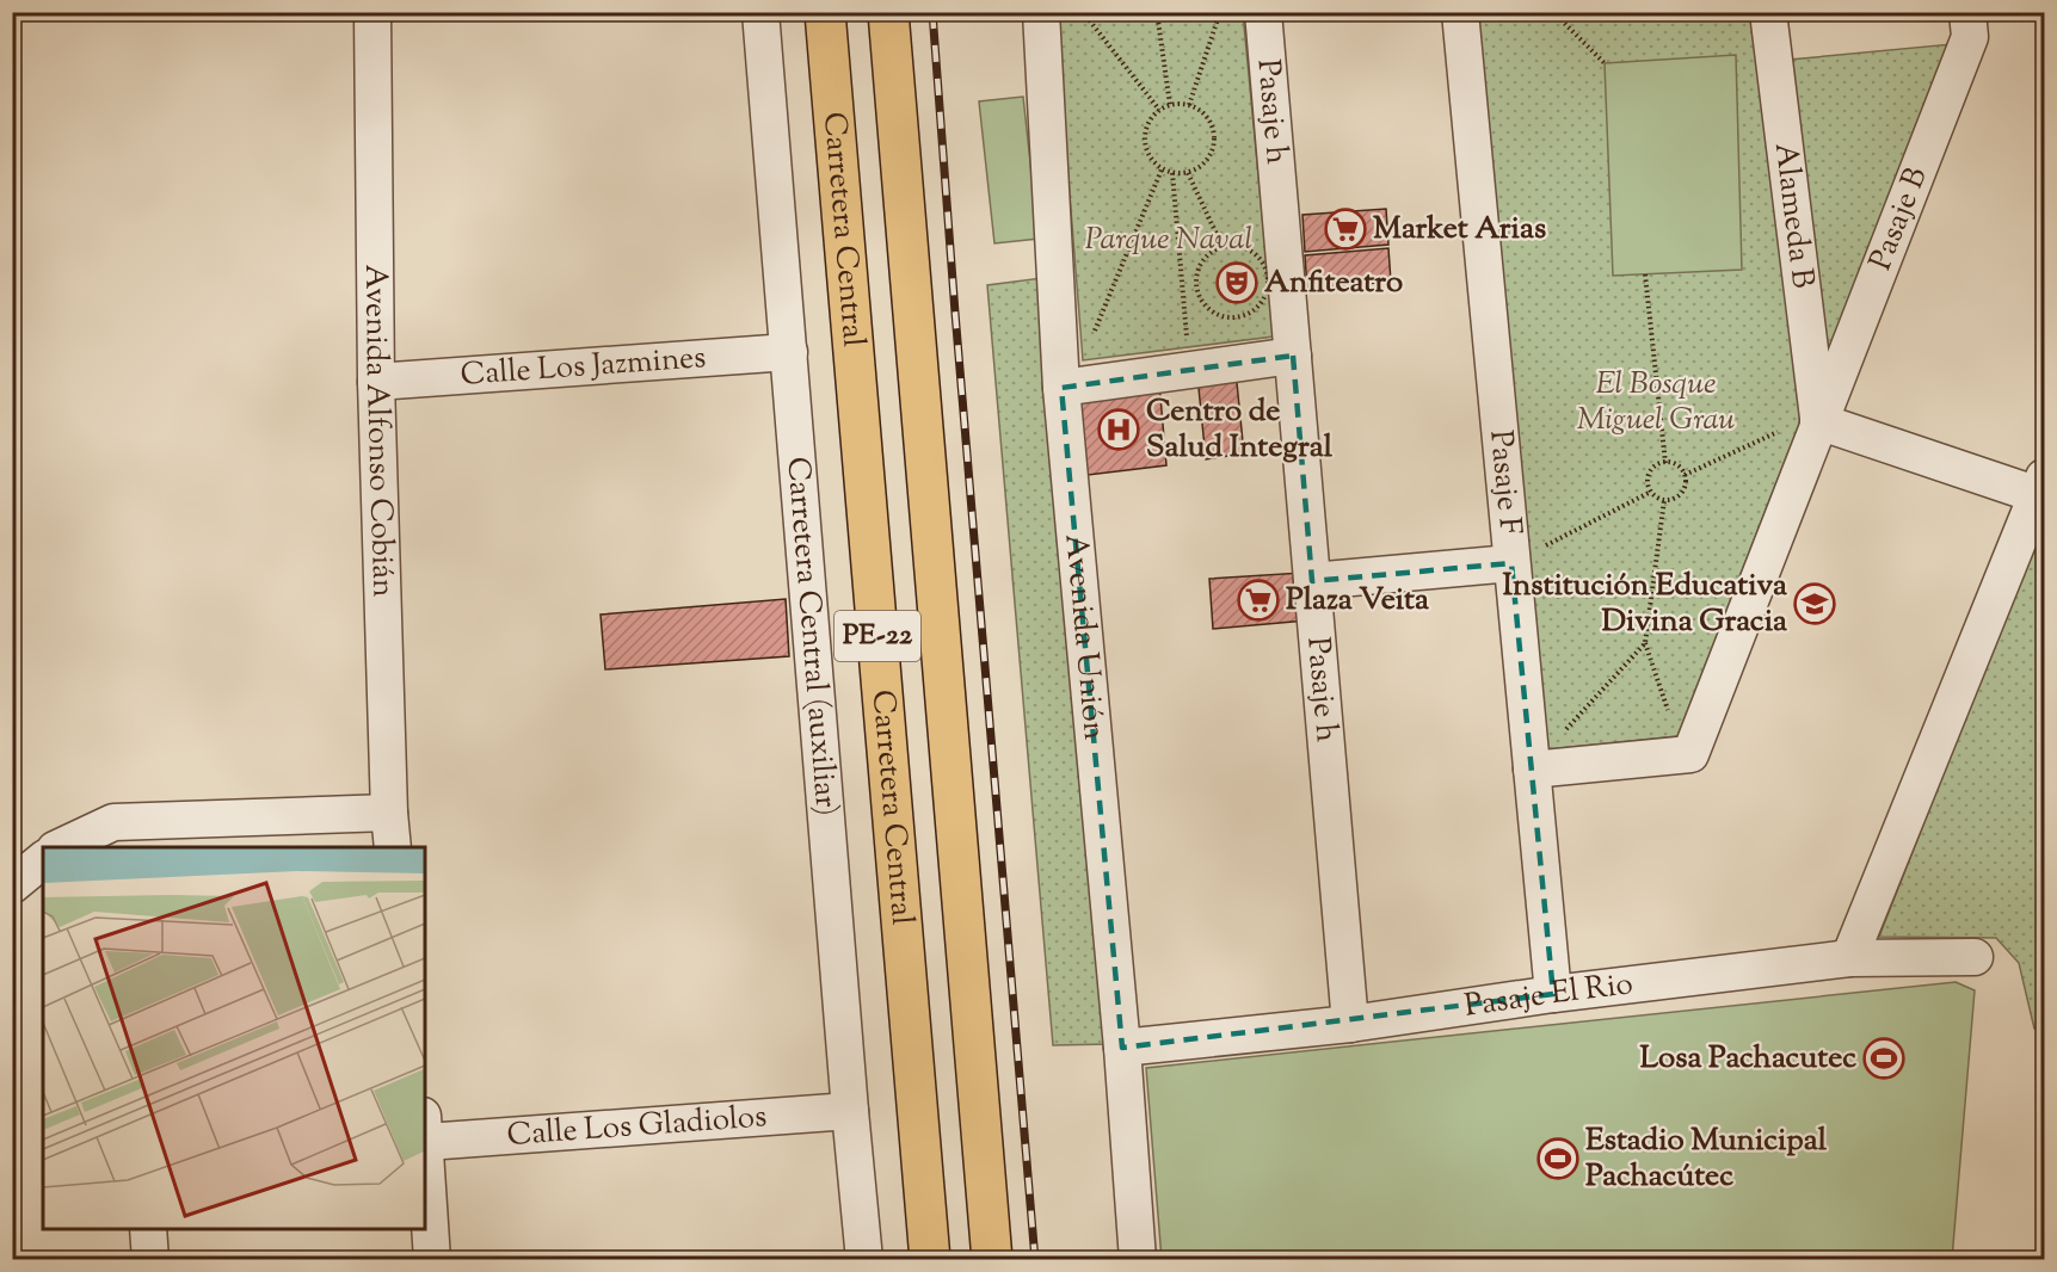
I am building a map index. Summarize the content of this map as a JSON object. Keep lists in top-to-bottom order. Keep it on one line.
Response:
{"streets":{"highway":["Carretera Central","PE-22"],"street":["Pasaje h","Alameda B","Pasaje B","Calle Los Jazmines","Avenida Alfonso Cobián","Pasaje F","Carretera Central (auxiliar)","Avenida Unión","Pasaje El Rio","Calle Los Gladiolos"]},"crossings":[["Pasaje h","Pasaje El Rio"],["Alameda B","Pasaje B"],["Pasaje B","Pasaje F"],["Calle Los Jazmines","Avenida Alfonso Cobián"],["Calle Los Jazmines","Carretera Central (auxiliar)"],["Pasaje F","Pasaje El Rio"],["Carretera Central (auxiliar)","Calle Los Gladiolos"],["Avenida Unión","Pasaje El Rio"]],"parks":["Parque Naval","El Bosque Miguel Grau"],"places":{"supermarket":["Market Arias","Plaza Veita"],"theatre":["Anfiteatro"],"hospital":["Centro de Salud Integral"],"school or university":["Institución Educativa Divina Gracia"],"sports":["Losa Pachacutec","Estadio Municipal Pachacútec"]}}
